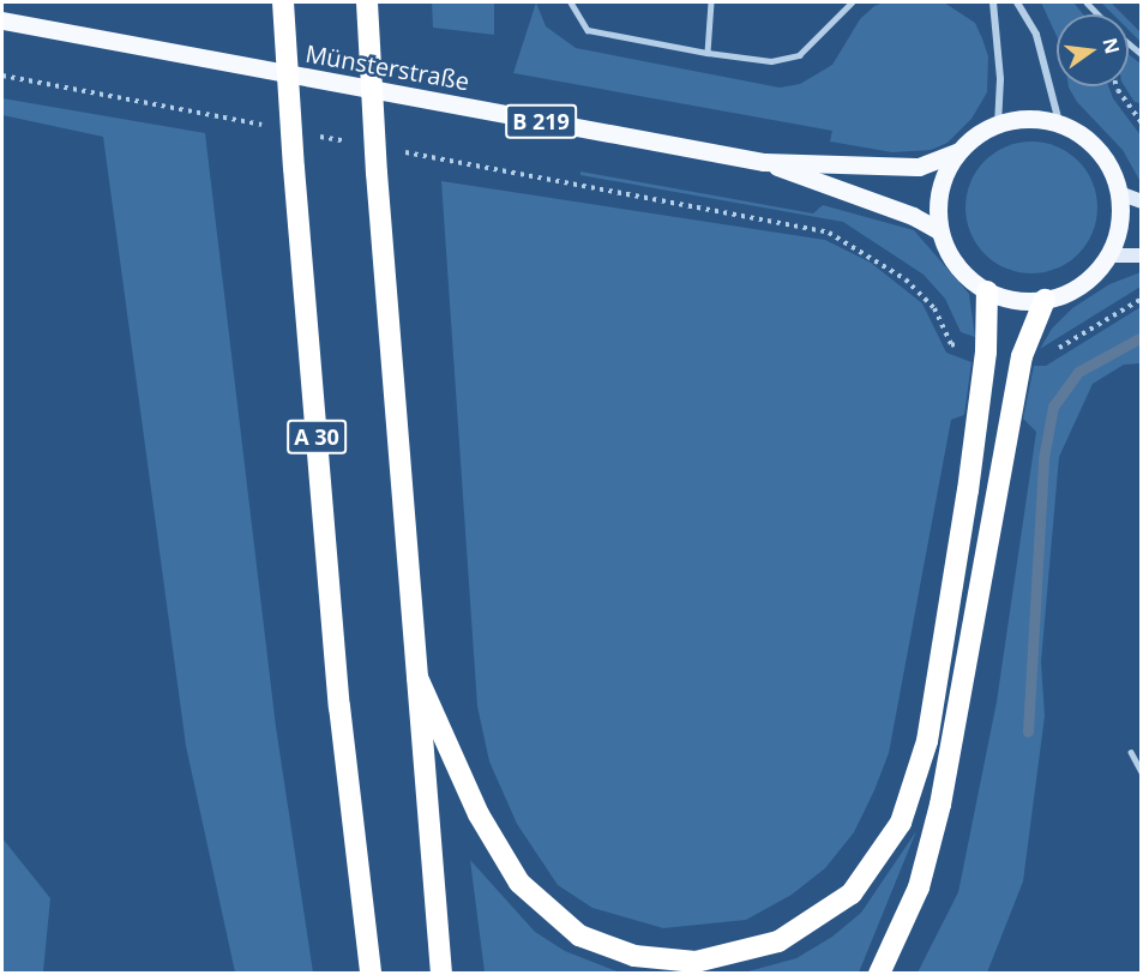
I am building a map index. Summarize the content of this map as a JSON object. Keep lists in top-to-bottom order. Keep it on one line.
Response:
{"streets":{"highway":["A 30"],"main road":["Münsterstraße","B 219"]},"north":"right"}
